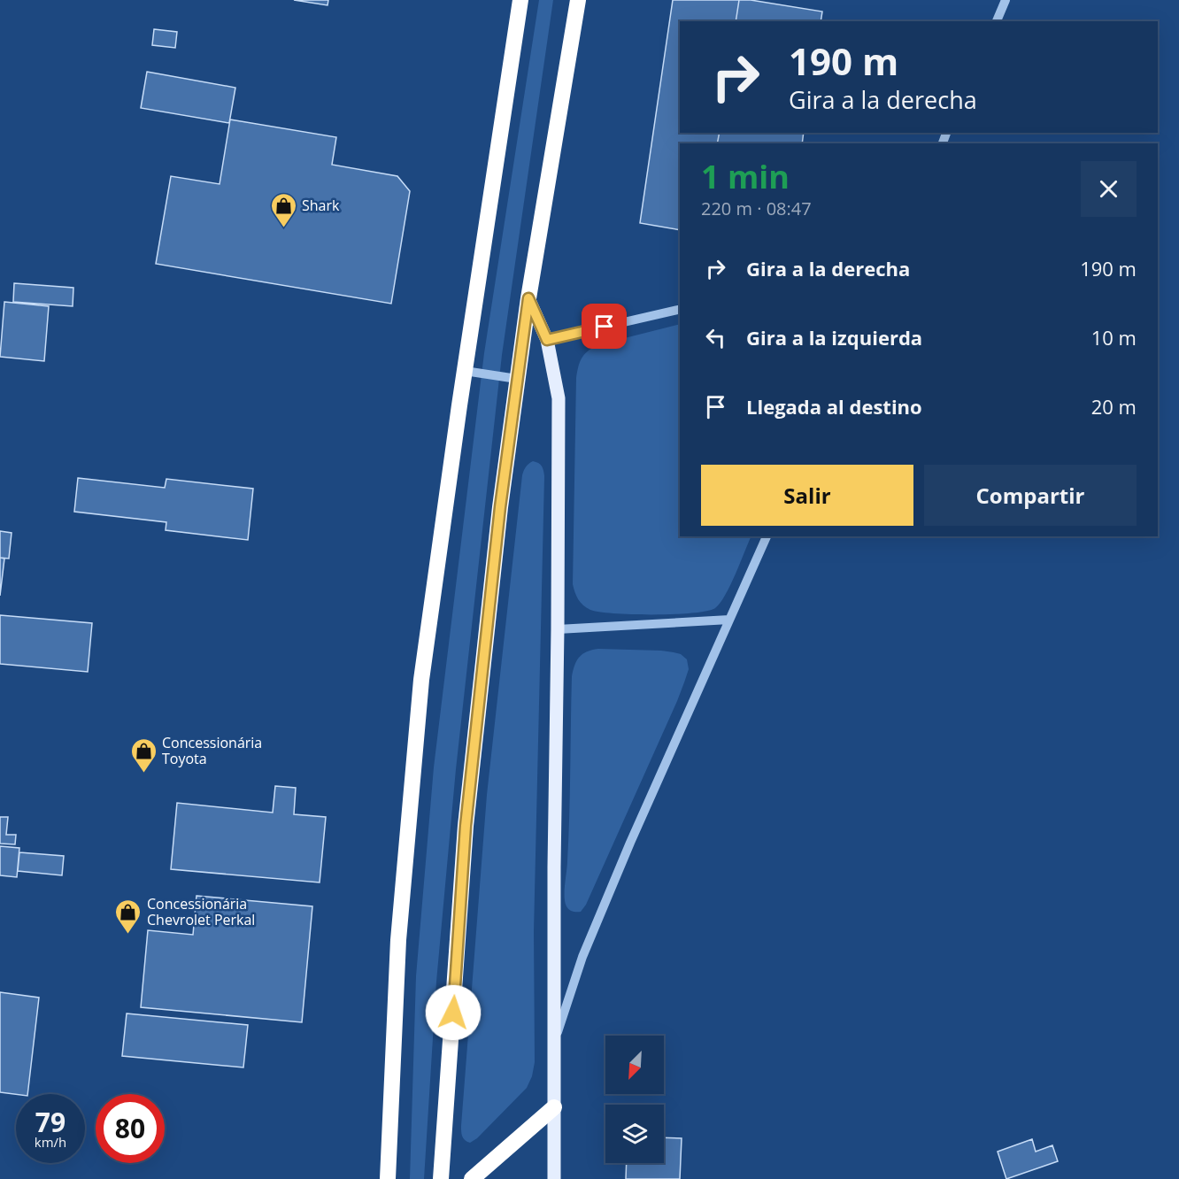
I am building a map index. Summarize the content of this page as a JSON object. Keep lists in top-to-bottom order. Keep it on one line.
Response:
{"places":{"shop":["Shark","Concessionária Toyota","Concessionária Chevrolet Perkal"]},"north":"bottom left","page":{"turn":["190 m","Gira a la derecha"],"heading":["1 min","220 m · 08:47"],"list":[{"name":"Gira a la derecha","value":"190 m"},{"name":"Gira a la izquierda","value":"10 m"},{"name":"Llegada al destino","value":"20 m"}],"buttons":["Salir","Compartir"],"speed":"79 km/h","limit":"80"}}
